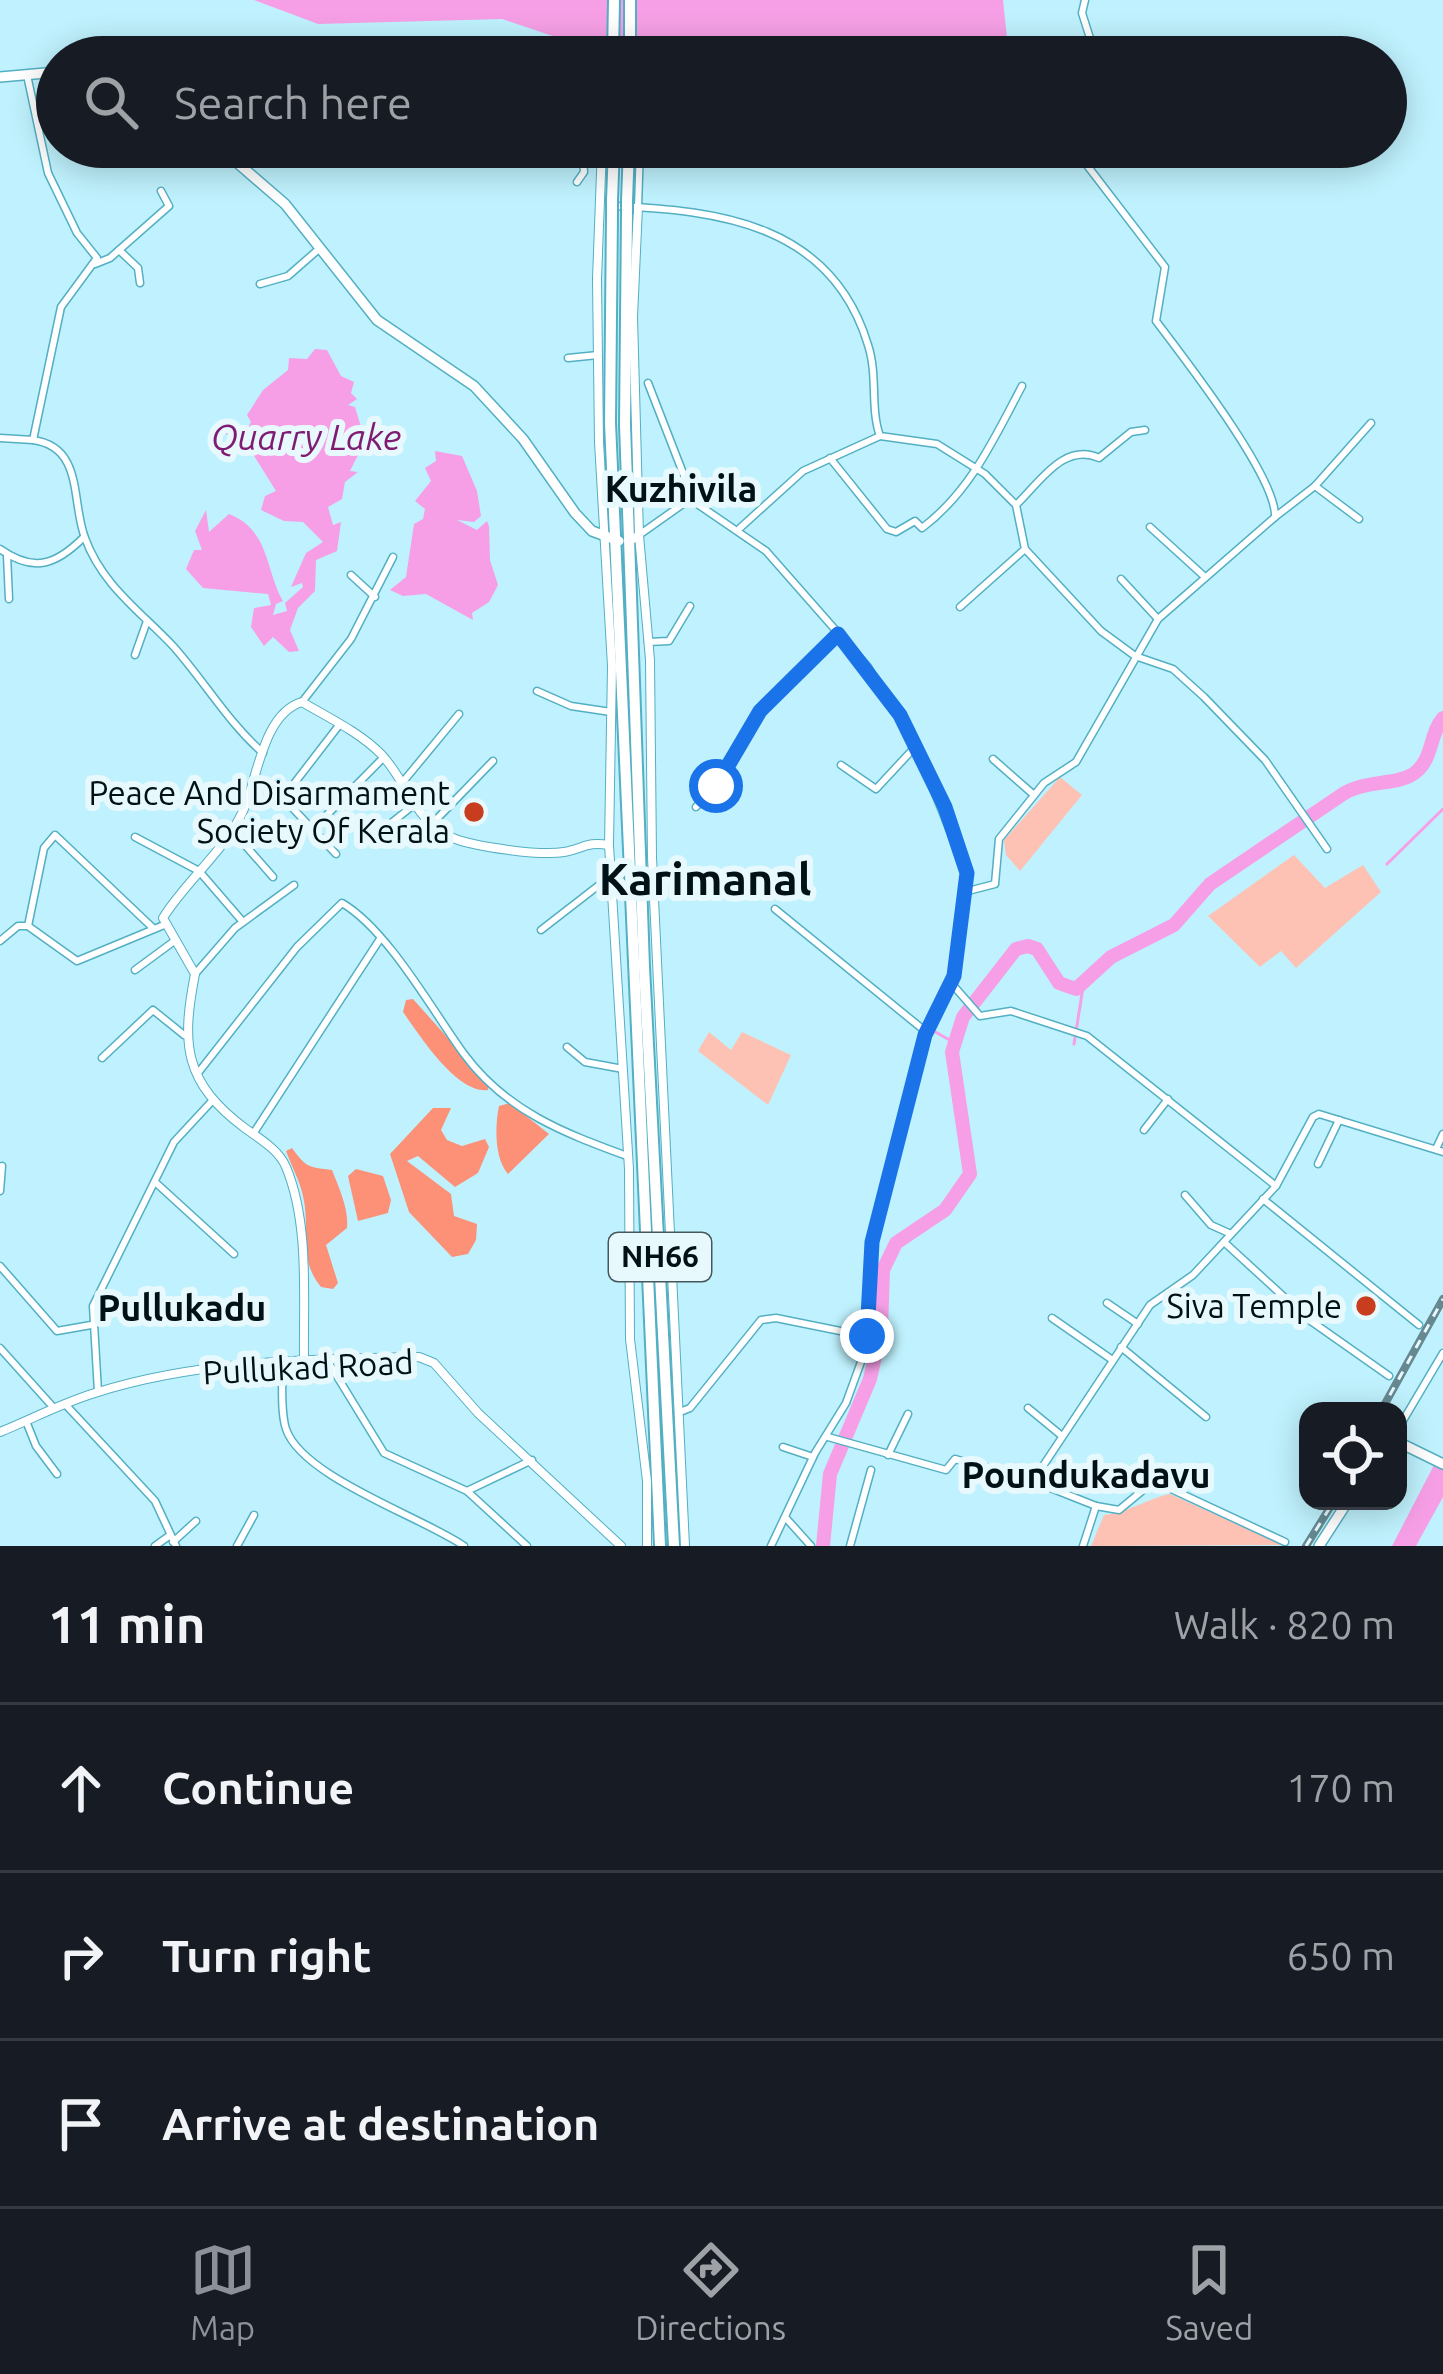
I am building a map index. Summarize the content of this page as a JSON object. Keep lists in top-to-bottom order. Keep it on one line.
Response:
{"streets":{"highway":["NH66"],"street":["Pullukad Road"]},"districts":["Kuzhivila","Karimanal","Pullukadu","Poundukadavu"],"water":["Quarry Lake"],"places":["Peace And Disarmament Society Of Kerala","Siva Temple"],"page":{"search":"Search here","heading":["11 min","Walk · 820 m"],"list":[["Continue","170 m"],["Turn right","650 m"],"Arrive at destination"],"nav":["Map","Directions","Saved"]}}
